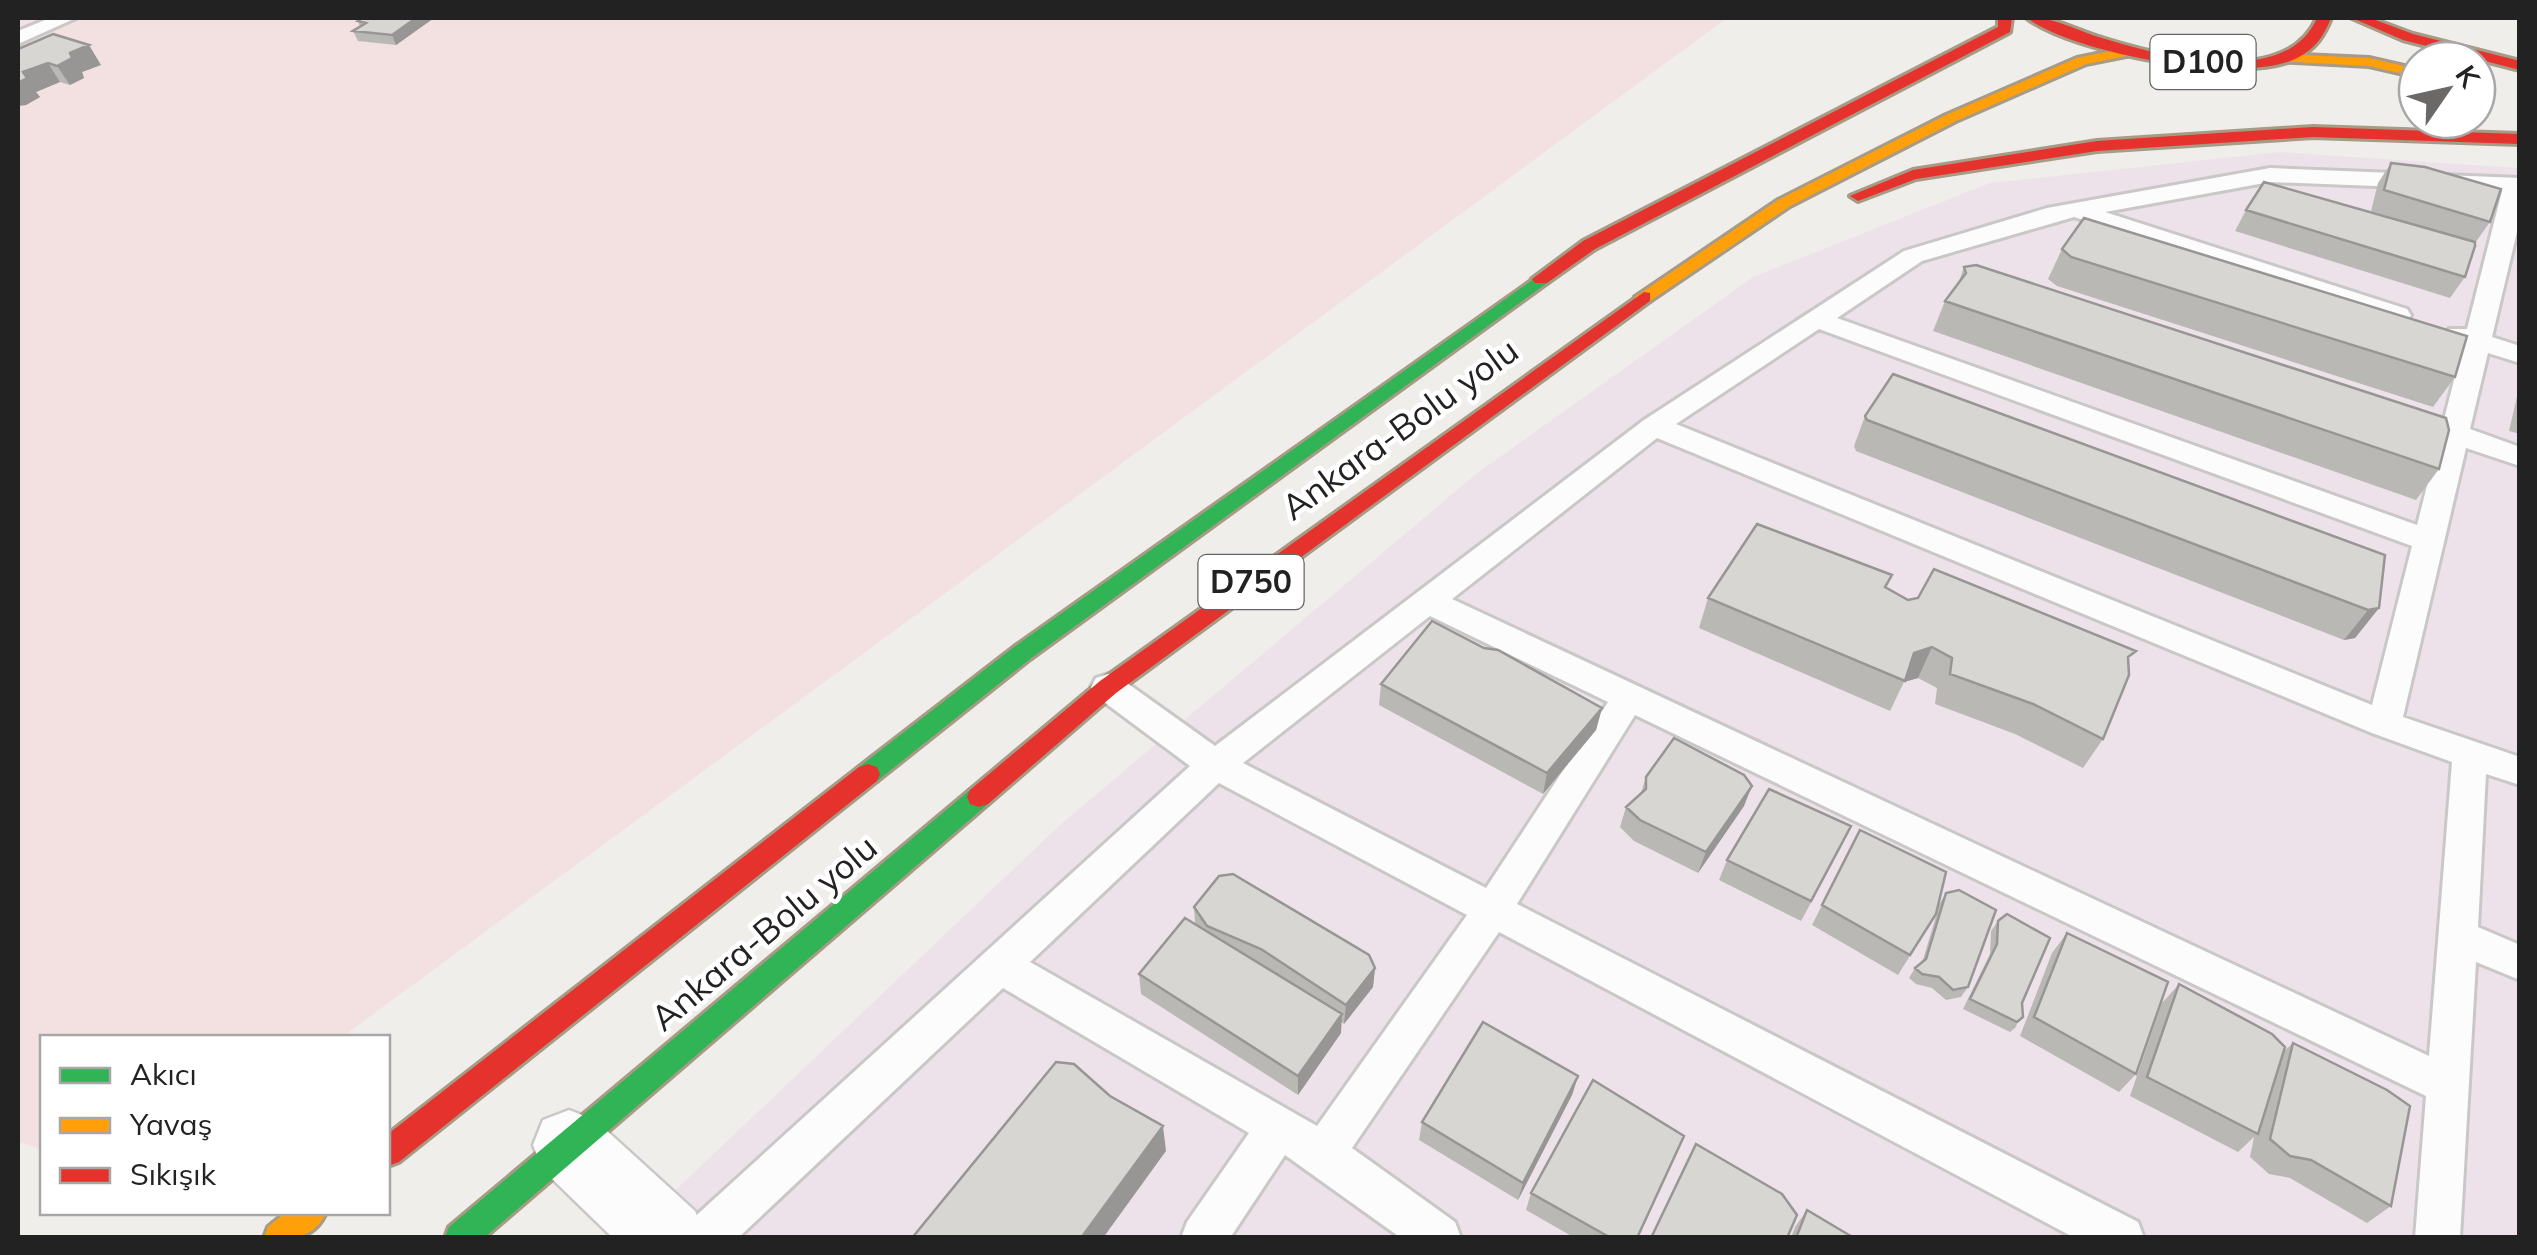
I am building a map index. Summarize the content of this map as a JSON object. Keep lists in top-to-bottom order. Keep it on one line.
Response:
{"streets":{"main road":["D100","Ankara-Bolu yolu","D750"]},"crossings":[["D100","Ankara-Bolu yolu"]],"legend":["Akıcı","Yavaş","Sıkışık"],"north":"top right"}
